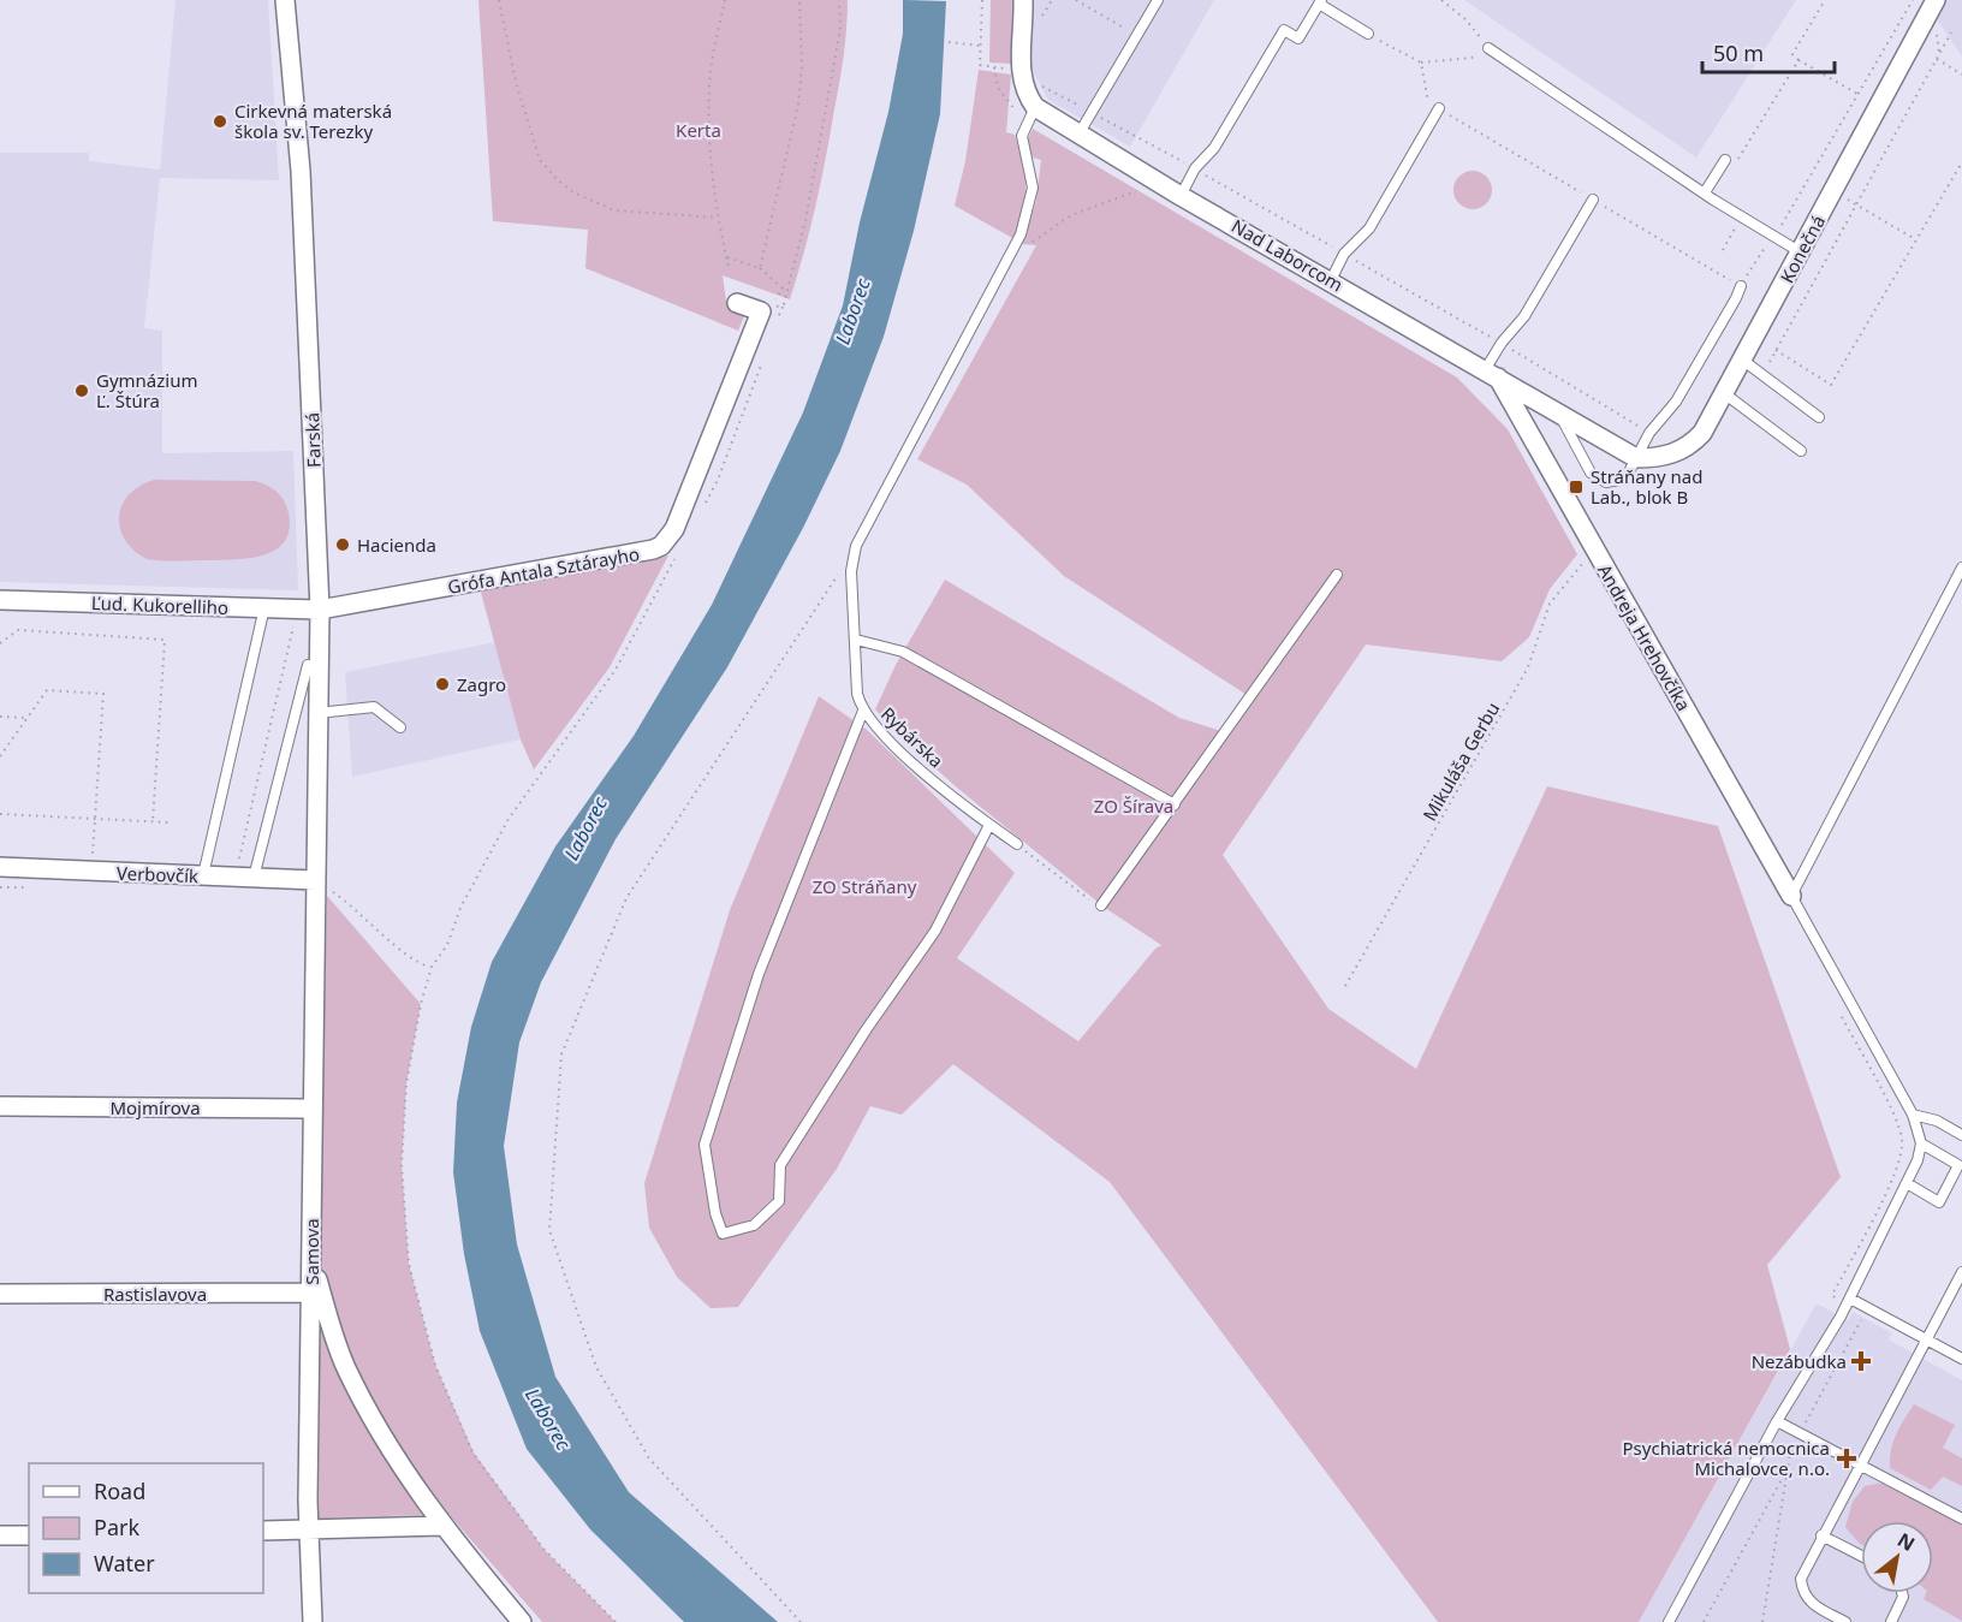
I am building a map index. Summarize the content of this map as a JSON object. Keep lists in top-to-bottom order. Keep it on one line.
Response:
{"streets":{"street":["Konečná","Nad Laborcom","Farská","Grófa Antala Sztárayho","Ľud. Kukorelliho","Andreja Hrehovčíka","Verbovčík","Mojmírova","Samova","Rastislavova"],"lane":["Rybárska"],"path":["Mikuláša Gerbu"]},"crossings":[["Konečná","Nad Laborcom"],["Nad Laborcom","Andreja Hrehovčíka"],["Nad Laborcom","Rybárska"],["Farská","Grófa Antala Sztárayho"],["Farská","Ľud. Kukorelliho"],["Farská","Verbovčík"],["Farská","Samova"],["Grófa Antala Sztárayho","Ľud. Kukorelliho"],["Andreja Hrehovčíka","Mikuláša Gerbu"],["Verbovčík","Samova"],["Mojmírova","Samova"],["Samova","Rastislavova"]],"water":["Laborec"],"parks":["Kerta","ZO Šírava","ZO Stráňany"],"places":{"other":["Cirkevná materská škola sv. Terezky","Gymnázium Ľ. Štúra","Hacienda","Zagro"],"transit":["Stráňany nad Lab., blok B"],"health":["Nezábudka","Psychiatrická nemocnica Michalovce, n.o."]},"legend":["Road","Park","Water"],"scale_bar":"50 m","north":"top right"}
